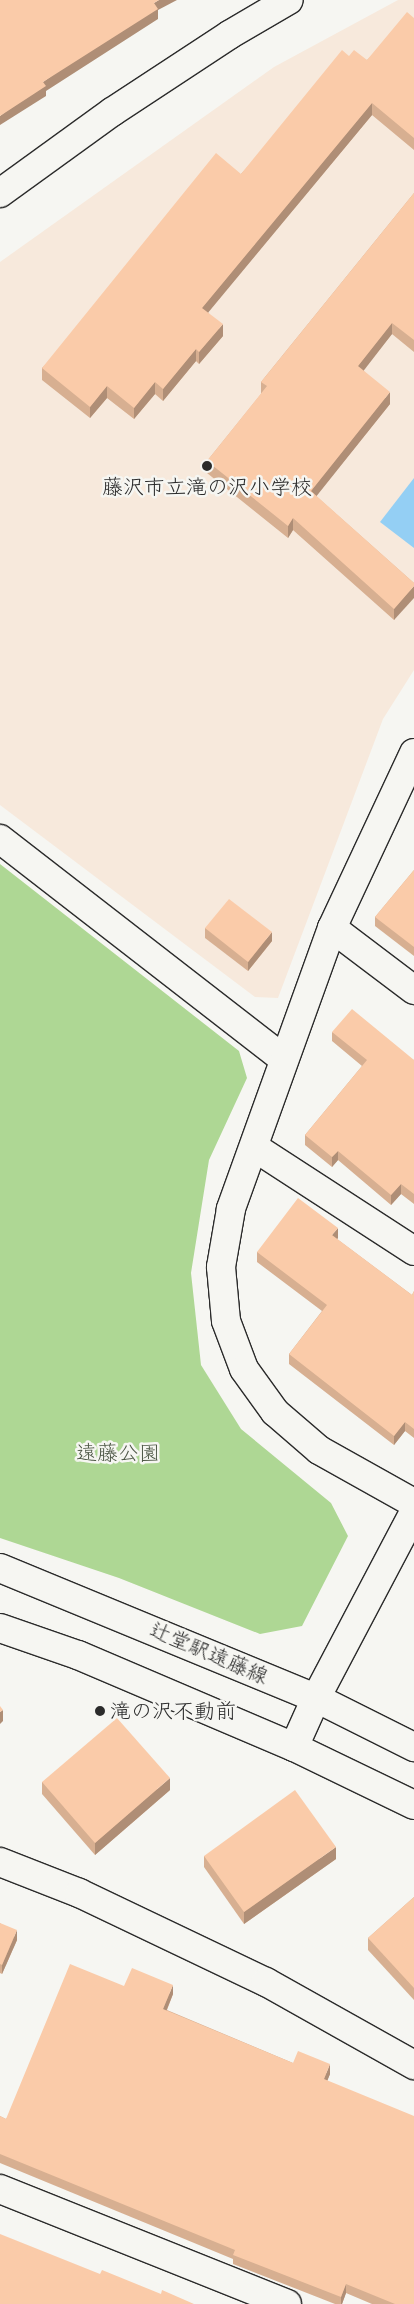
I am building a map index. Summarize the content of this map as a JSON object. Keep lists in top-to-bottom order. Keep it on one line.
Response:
{"streets":{"street":["辻堂駅遠藤線"]},"parks":["遠藤公園"],"places":["藤沢市立滝の沢小学校","滝の沢不動前"]}
